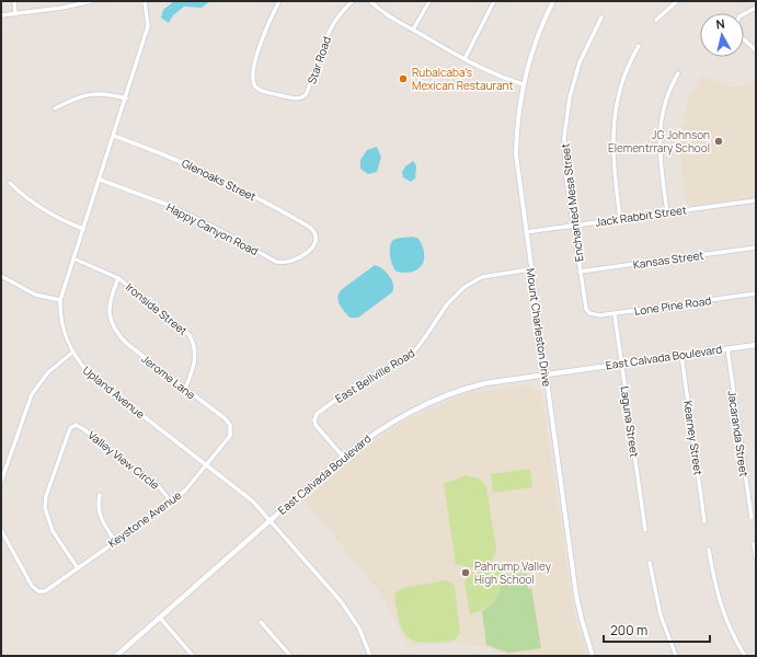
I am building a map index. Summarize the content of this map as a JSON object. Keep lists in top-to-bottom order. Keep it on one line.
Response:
{"streets":{"main road":["East Calvada Boulevard"],"street":["Star Road","Glenoaks Street","Enchanted Mesa Street","Jack Rabbit Street","Happy Canyon Road","Kansas Street","Lone Pine Road","Ironside Street","Mount Charleston Drive","East Bellville Road","Jerome Lane","Upland Avenue","Laguna Street","Jacaranda Street","Kearney Street","Valley View Circle","Keystone Avenue"]},"crossings":[["Glenoaks Street","Happy Canyon Road"],["Glenoaks Street","Upland Avenue"],["Enchanted Mesa Street","Jack Rabbit Street"],["Enchanted Mesa Street","Kansas Street"],["Enchanted Mesa Street","Lone Pine Road"],["Jack Rabbit Street","Mount Charleston Drive"],["Happy Canyon Road","Upland Avenue"],["Lone Pine Road","Laguna Street"],["Ironside Street","Jerome Lane"],["Ironside Street","Upland Avenue"],["Mount Charleston Drive","East Calvada Boulevard"],["Mount Charleston Drive","East Bellville Road"],["East Calvada Boulevard","East Bellville Road"],["East Calvada Boulevard","Upland Avenue"],["East Calvada Boulevard","Laguna Street"],["East Calvada Boulevard","Jacaranda Street"],["East Calvada Boulevard","Kearney Street"],["Jerome Lane","Upland Avenue"],["Jerome Lane","Keystone Avenue"],["Upland Avenue","Keystone Avenue"],["Valley View Circle","Keystone Avenue"]],"places":["Rubalcaba's Mexican Restaurant","JG Johnson Elementrrary School","Pahrump Valley High School"],"scale_bar":"200 m","north":"top"}
